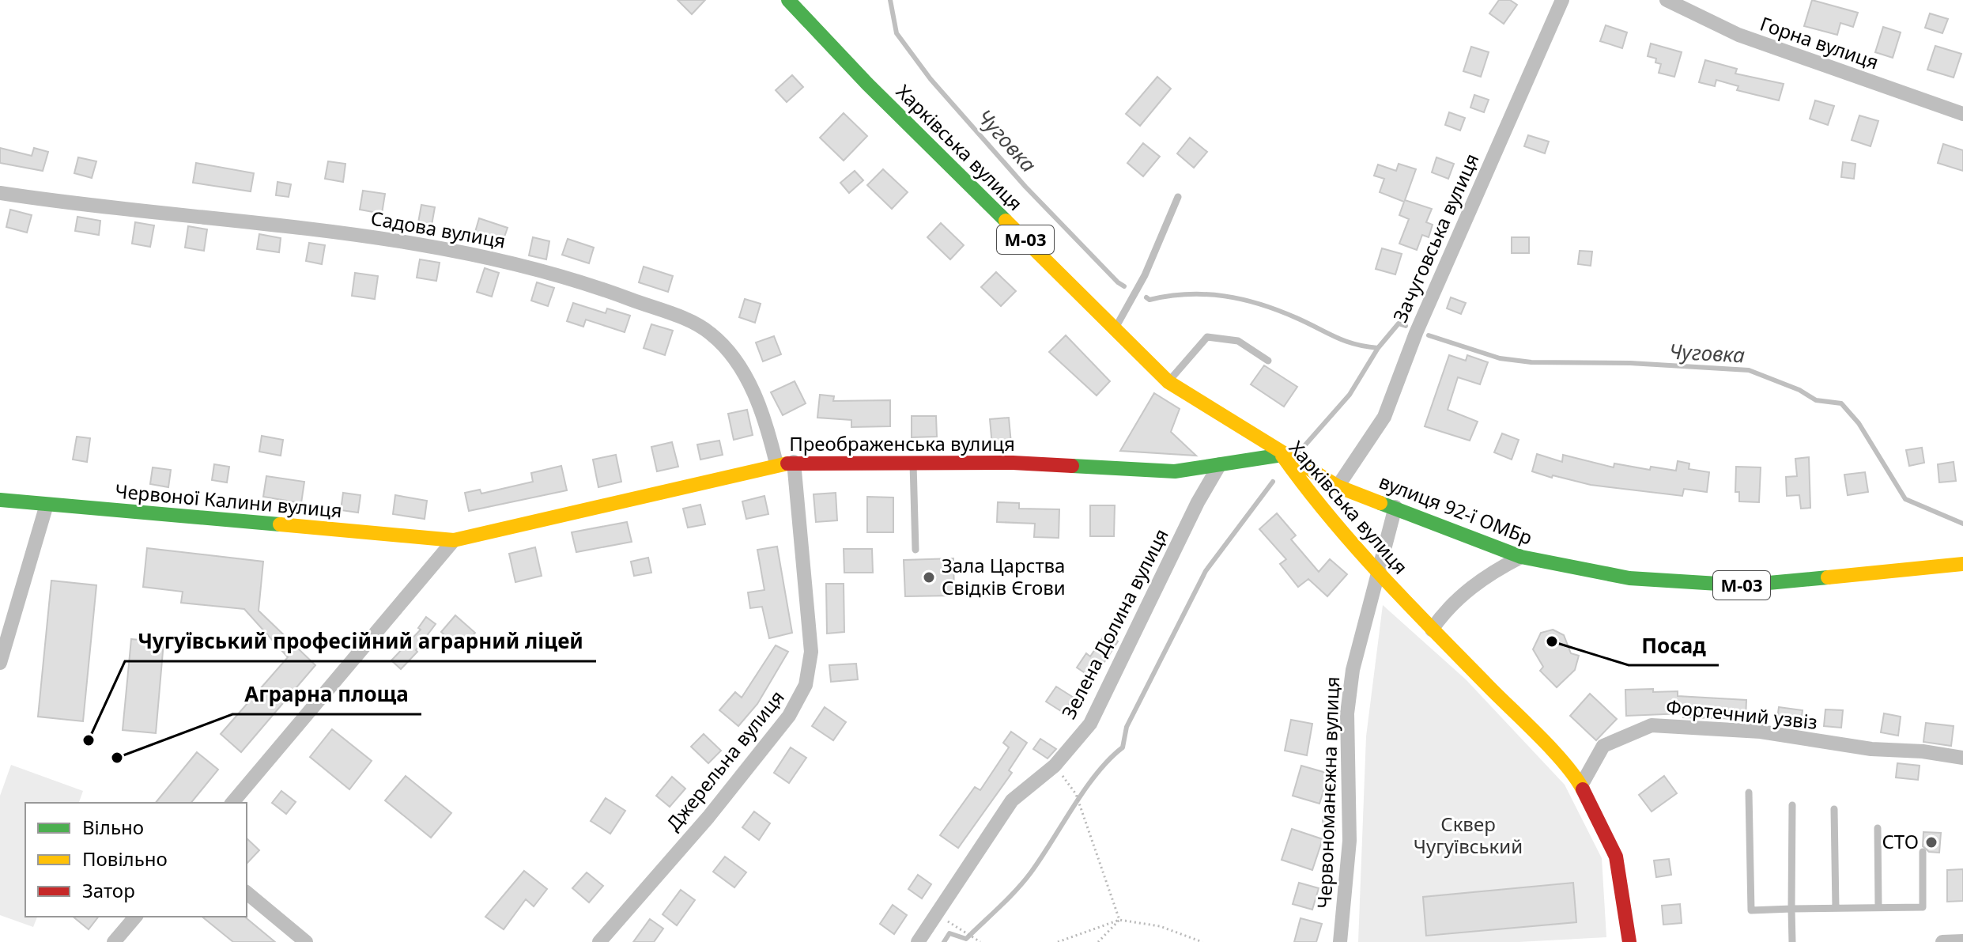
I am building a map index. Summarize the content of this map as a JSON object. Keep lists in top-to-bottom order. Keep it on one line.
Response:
{"streets":{"main road":["Харківська вулиця","М-03","Преображенська вулиця","Червоної Калини вулиця","вулиця 92-ї ОМБр"],"street":["Горна вулиця","Садова вулиця","Зачуговська вулиця","Зелена Долина вулиця","Фортечний узвіз","Джерельна вулиця","Червономанєжна вулиця"]},"crossings":[["Харківська вулиця","Преображенська вулиця"],["Харківська вулиця","вулиця 92-ї ОМБр"],["Харківська вулиця","Фортечний узвіз"],["Харківська вулиця","Червономанєжна вулиця"],["Садова вулиця","Преображенська вулиця"],["Зачуговська вулиця","вулиця 92-ї ОМБр"],["Преображенська вулиця","Червоної Калини вулиця"],["Преображенська вулиця","вулиця 92-ї ОМБр"],["Преображенська вулиця","Зелена Долина вулиця"],["Преображенська вулиця","Джерельна вулиця"],["вулиця 92-ї ОМБр","Червономанєжна вулиця"]],"water":["Чуговка"],"parks":["Сквер Чугуївський"],"places":["Зала Царства Свідків Єгови","Посад","Чугуївський професійний аграрний ліцей","Аграрна площа","СТО"],"legend":["Вільно","Повільно","Затор"]}
